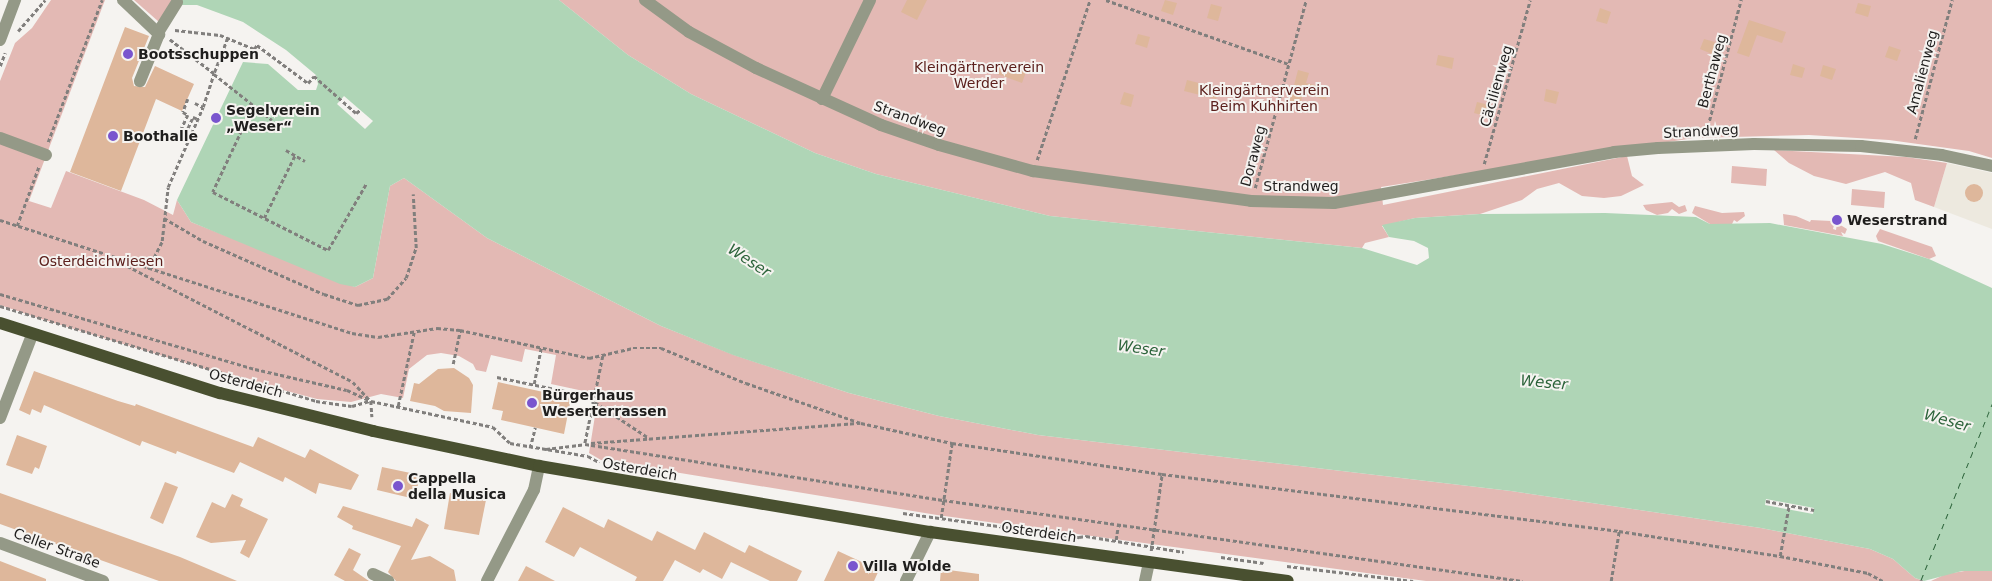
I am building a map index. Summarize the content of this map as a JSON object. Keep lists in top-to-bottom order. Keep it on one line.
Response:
{"streets":{"main road":["Osterdeich"],"street":["Strandweg","Celler Straße"],"path":["Berthaweg","Amalienweg","Cäcilienweg","Doraweg"]},"crossings":[["Berthaweg","Strandweg"],["Amalienweg","Strandweg"],["Cäcilienweg","Strandweg"],["Strandweg","Doraweg"]],"water":["Weser"],"parks":["Kleingärtnerverein Werder","Kleingärtnerverein Beim Kuhhirten","Osterdeichwiesen"],"places":["Bootsschuppen","Segelverein „Weser“","Boothalle","Weserstrand","Bürgerhaus Weserterrassen","Cappella della Musica","Villa Wolde"]}
